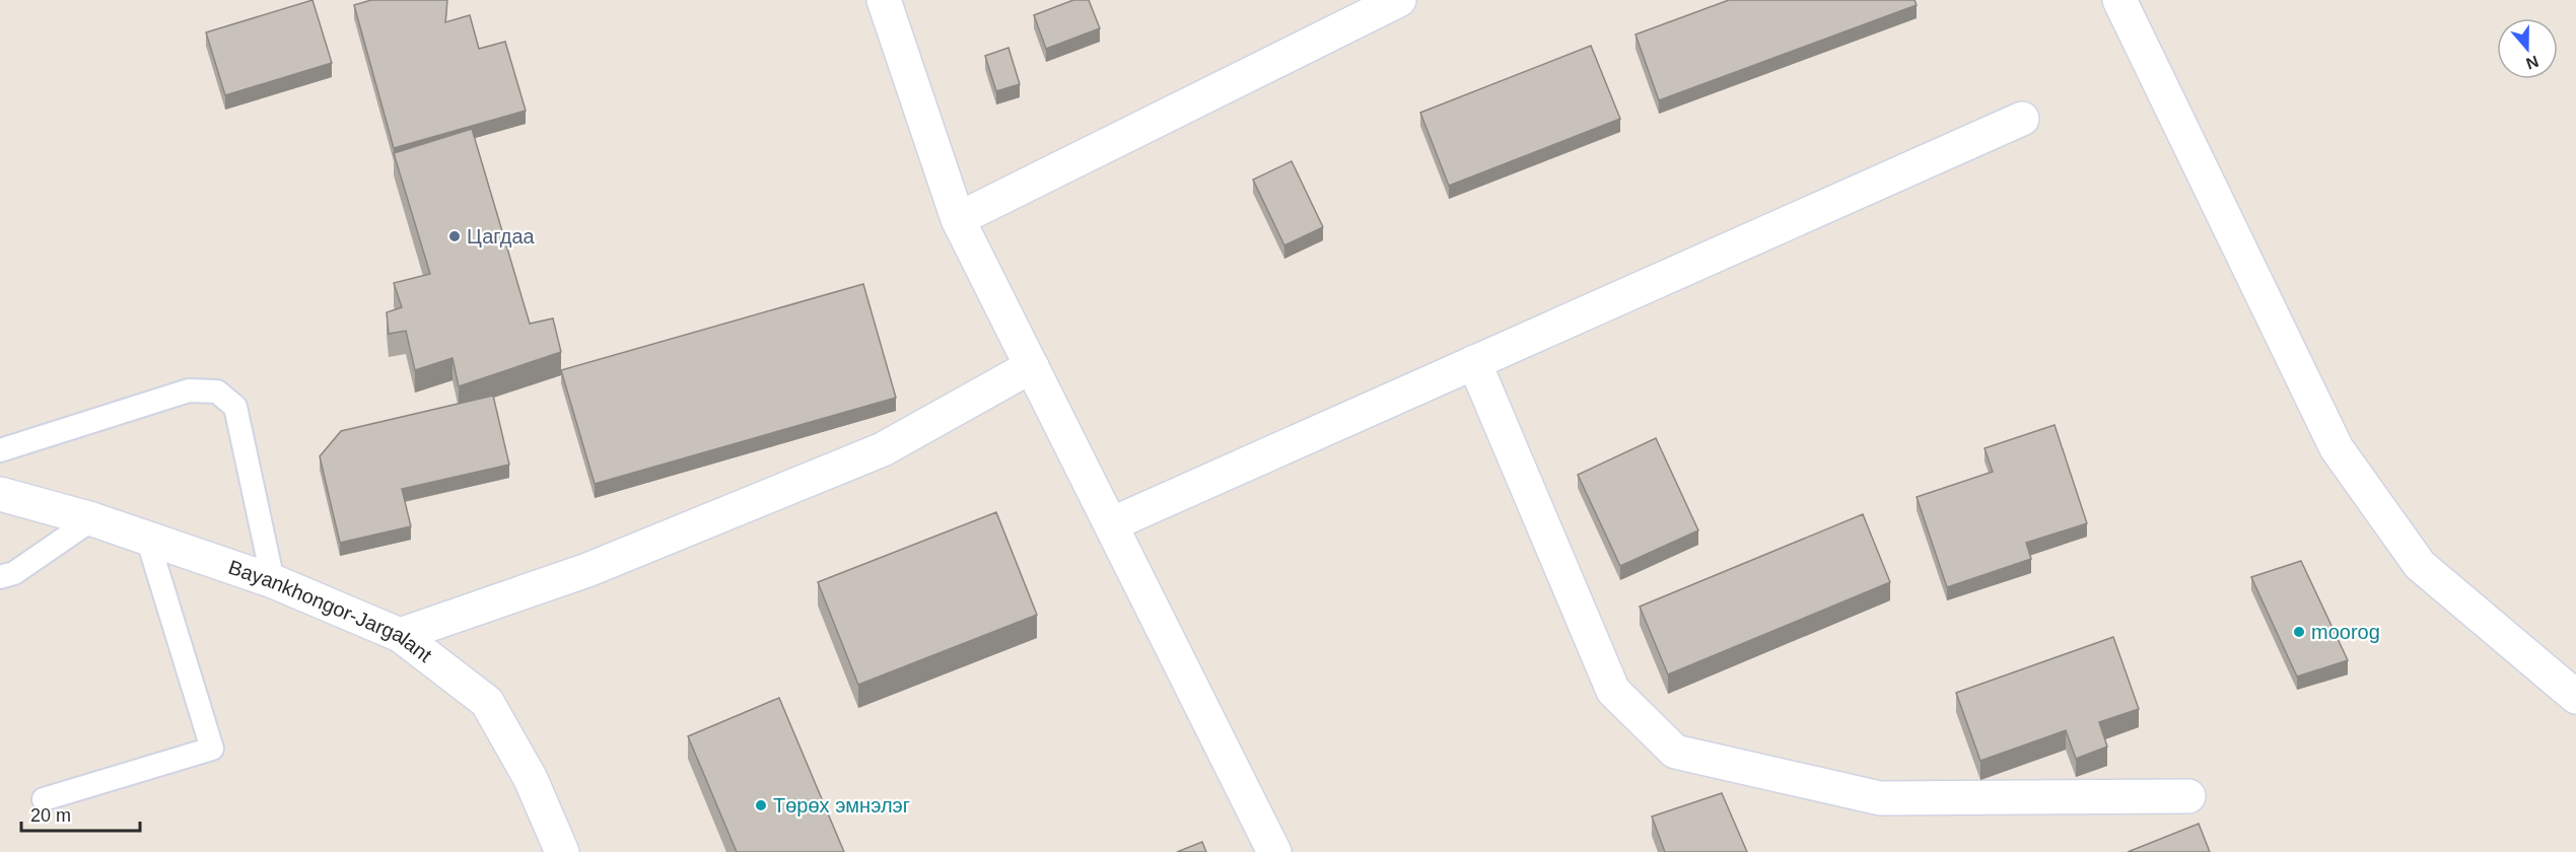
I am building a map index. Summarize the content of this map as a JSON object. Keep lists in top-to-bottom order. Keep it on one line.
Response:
{"streets":{"street":["Bayankhongor-Jargalant"]},"places":["Цагдаа","moorog","Төрөх эмнэлэг"],"scale_bar":"20 m","north":"bottom"}
